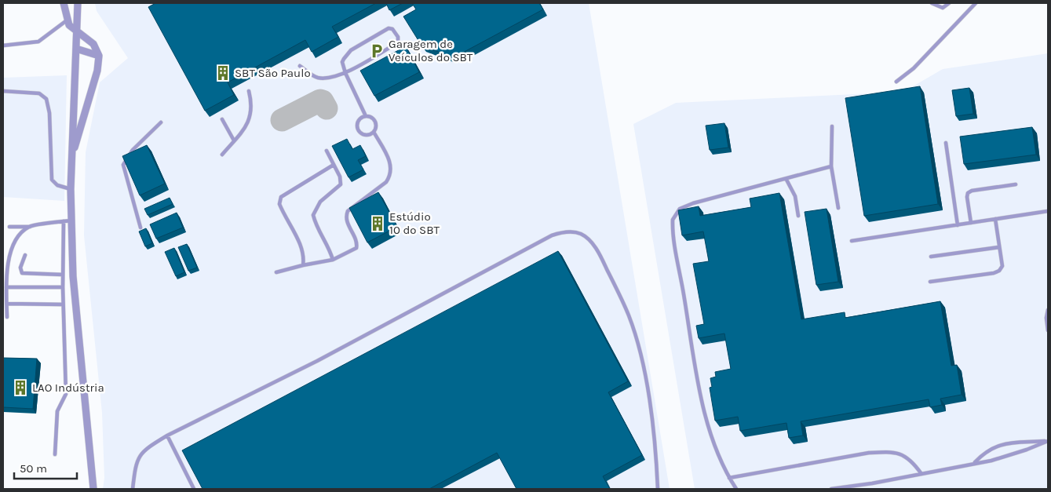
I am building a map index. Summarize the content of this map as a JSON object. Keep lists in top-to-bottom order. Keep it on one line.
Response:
{"places":{"parking":["Garagem de Veículos do SBT"],"building":["SBT São Paulo","Estúdio 10 do SBT","LAO Indústria"]},"scale_bar":"50 m"}
